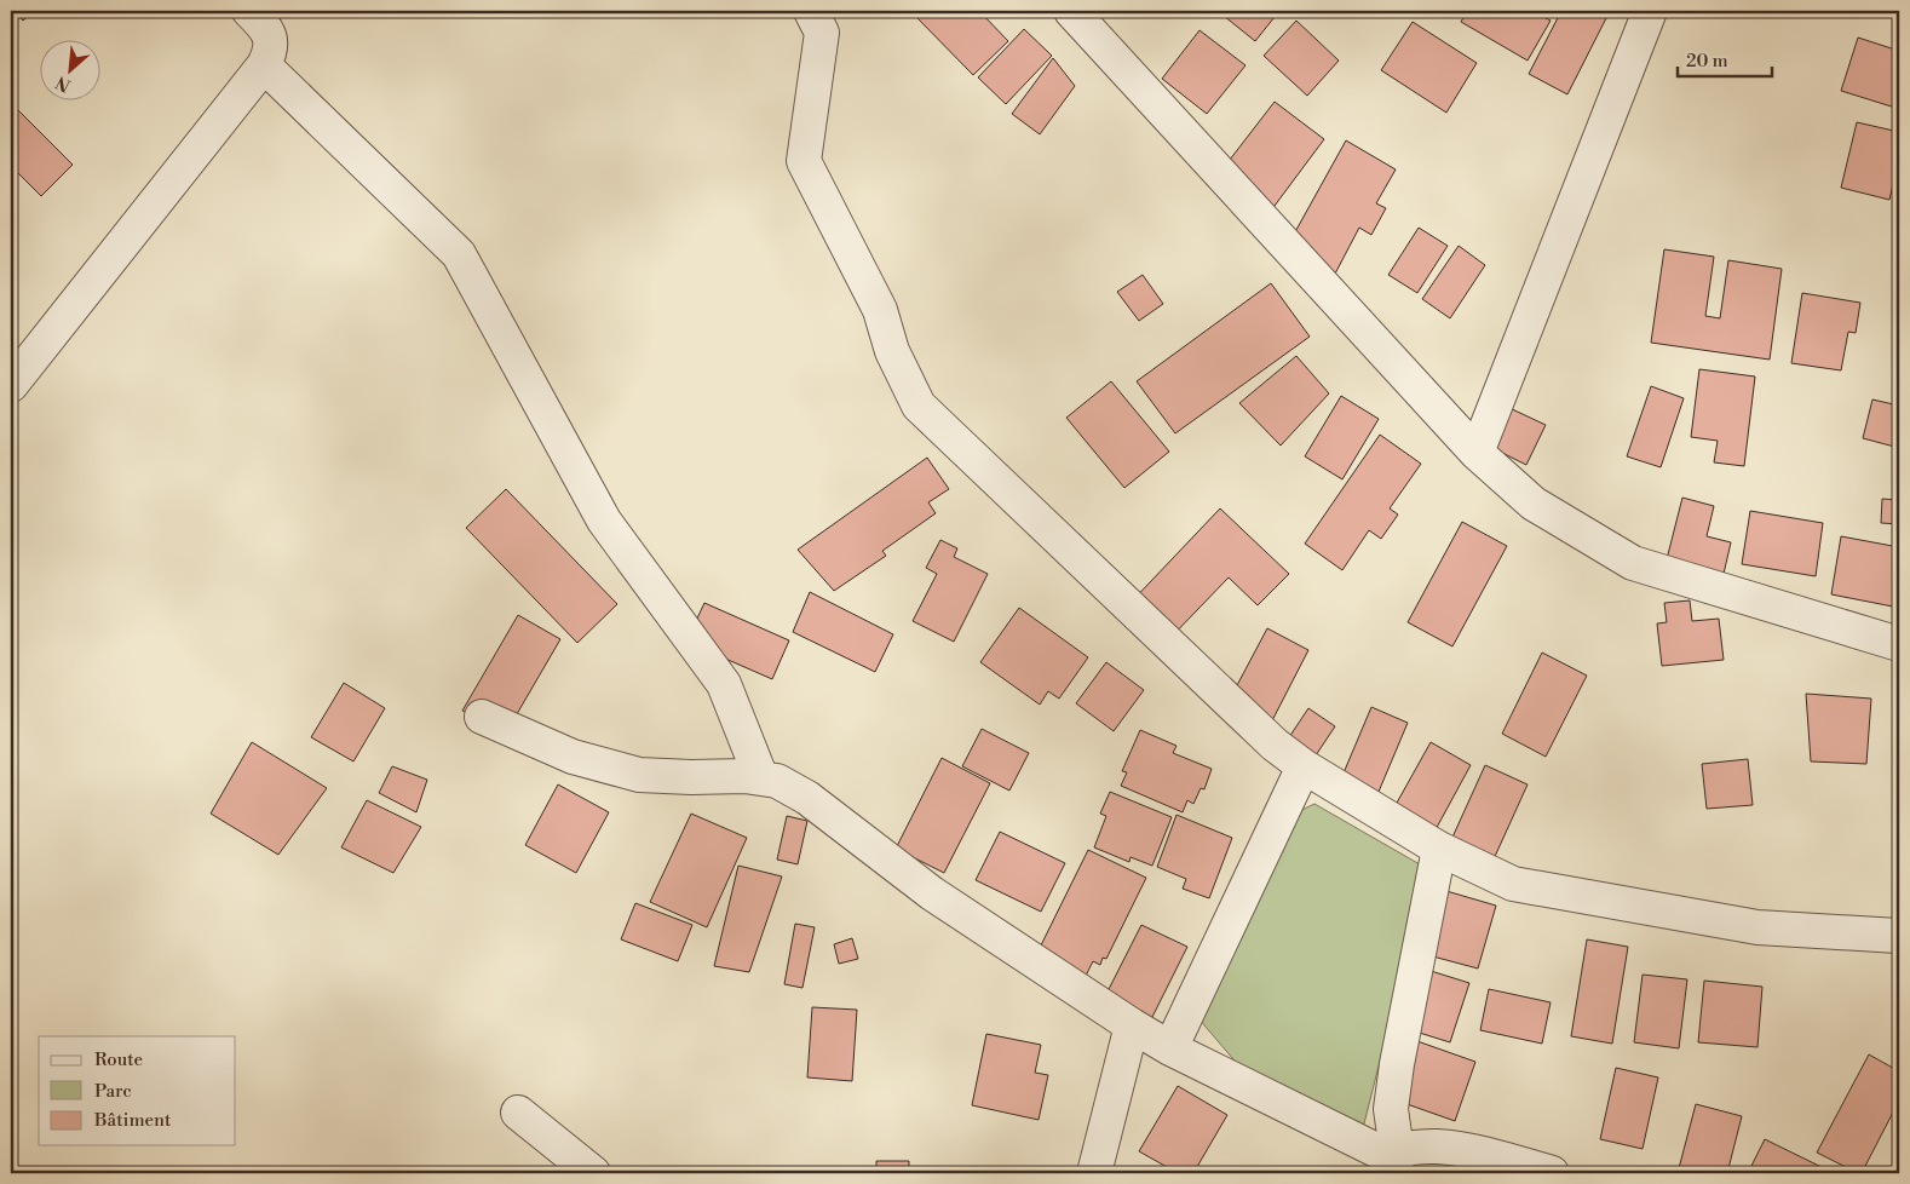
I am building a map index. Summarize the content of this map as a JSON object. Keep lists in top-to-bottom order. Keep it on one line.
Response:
{"legend":["Route","Parc","Bâtiment"],"scale_bar":"20 m","north":"bottom left"}
